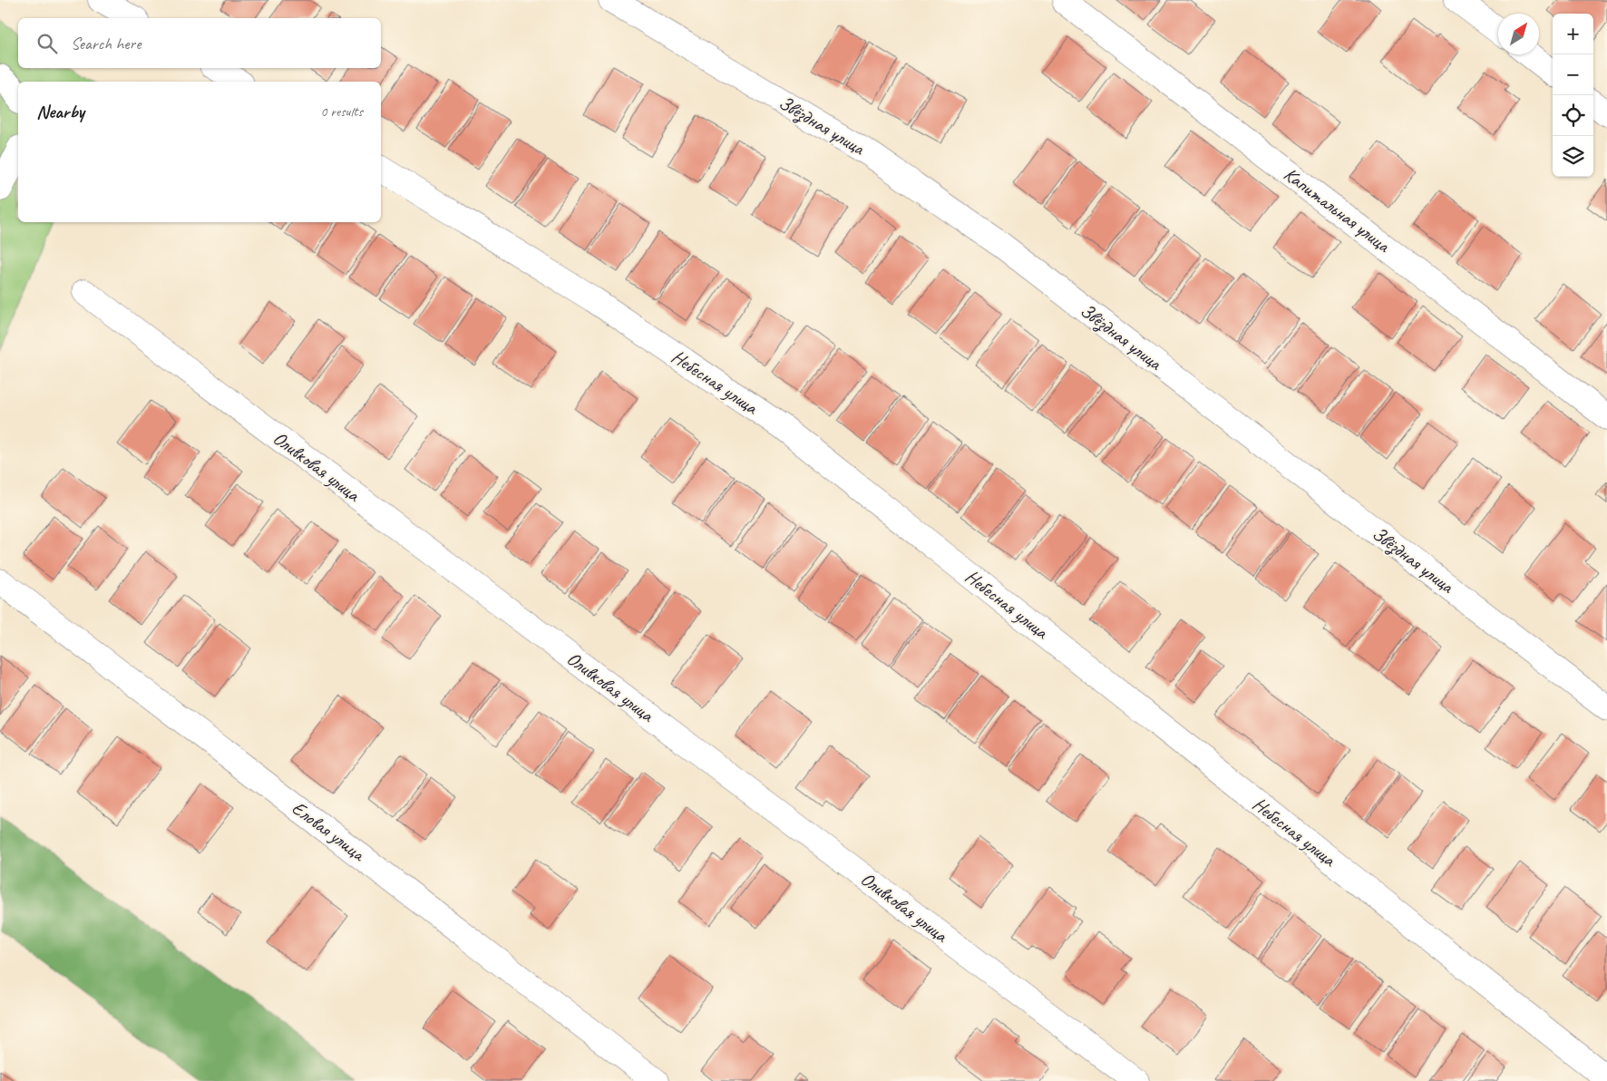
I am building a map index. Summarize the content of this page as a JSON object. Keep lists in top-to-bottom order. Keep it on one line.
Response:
{"streets":{"street":["Звёздная улица","Капитальная улица","Небесная улица","Оливковая улица","Еловая улица"]},"north":"top right","page":{"map_buttons":["+","−"],"search":"Search here","heading":["Nearby","0 results"]}}
